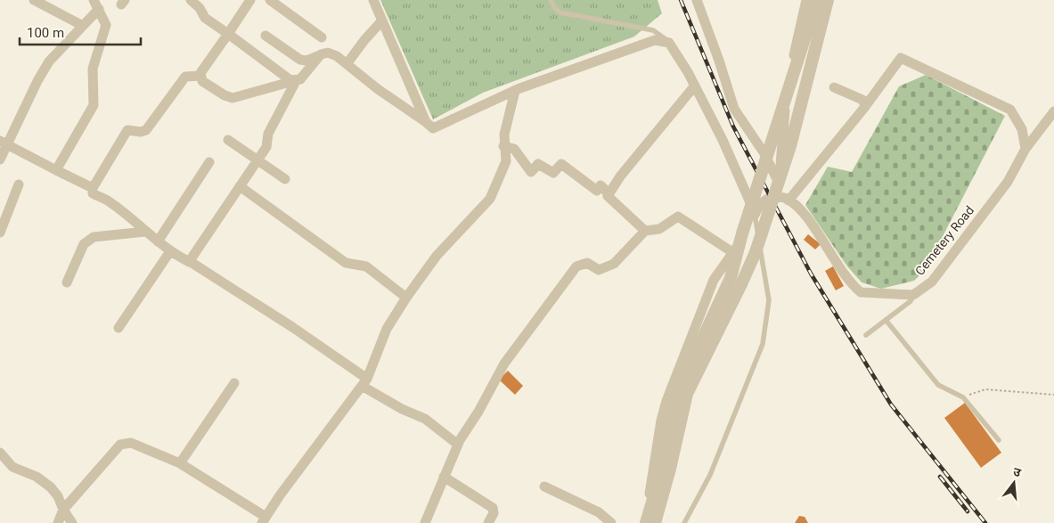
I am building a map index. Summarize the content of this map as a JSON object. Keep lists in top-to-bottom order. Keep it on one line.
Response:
{"streets":{"street":["Cemetery Road"]},"scale_bar":"100 m","north":"top"}
